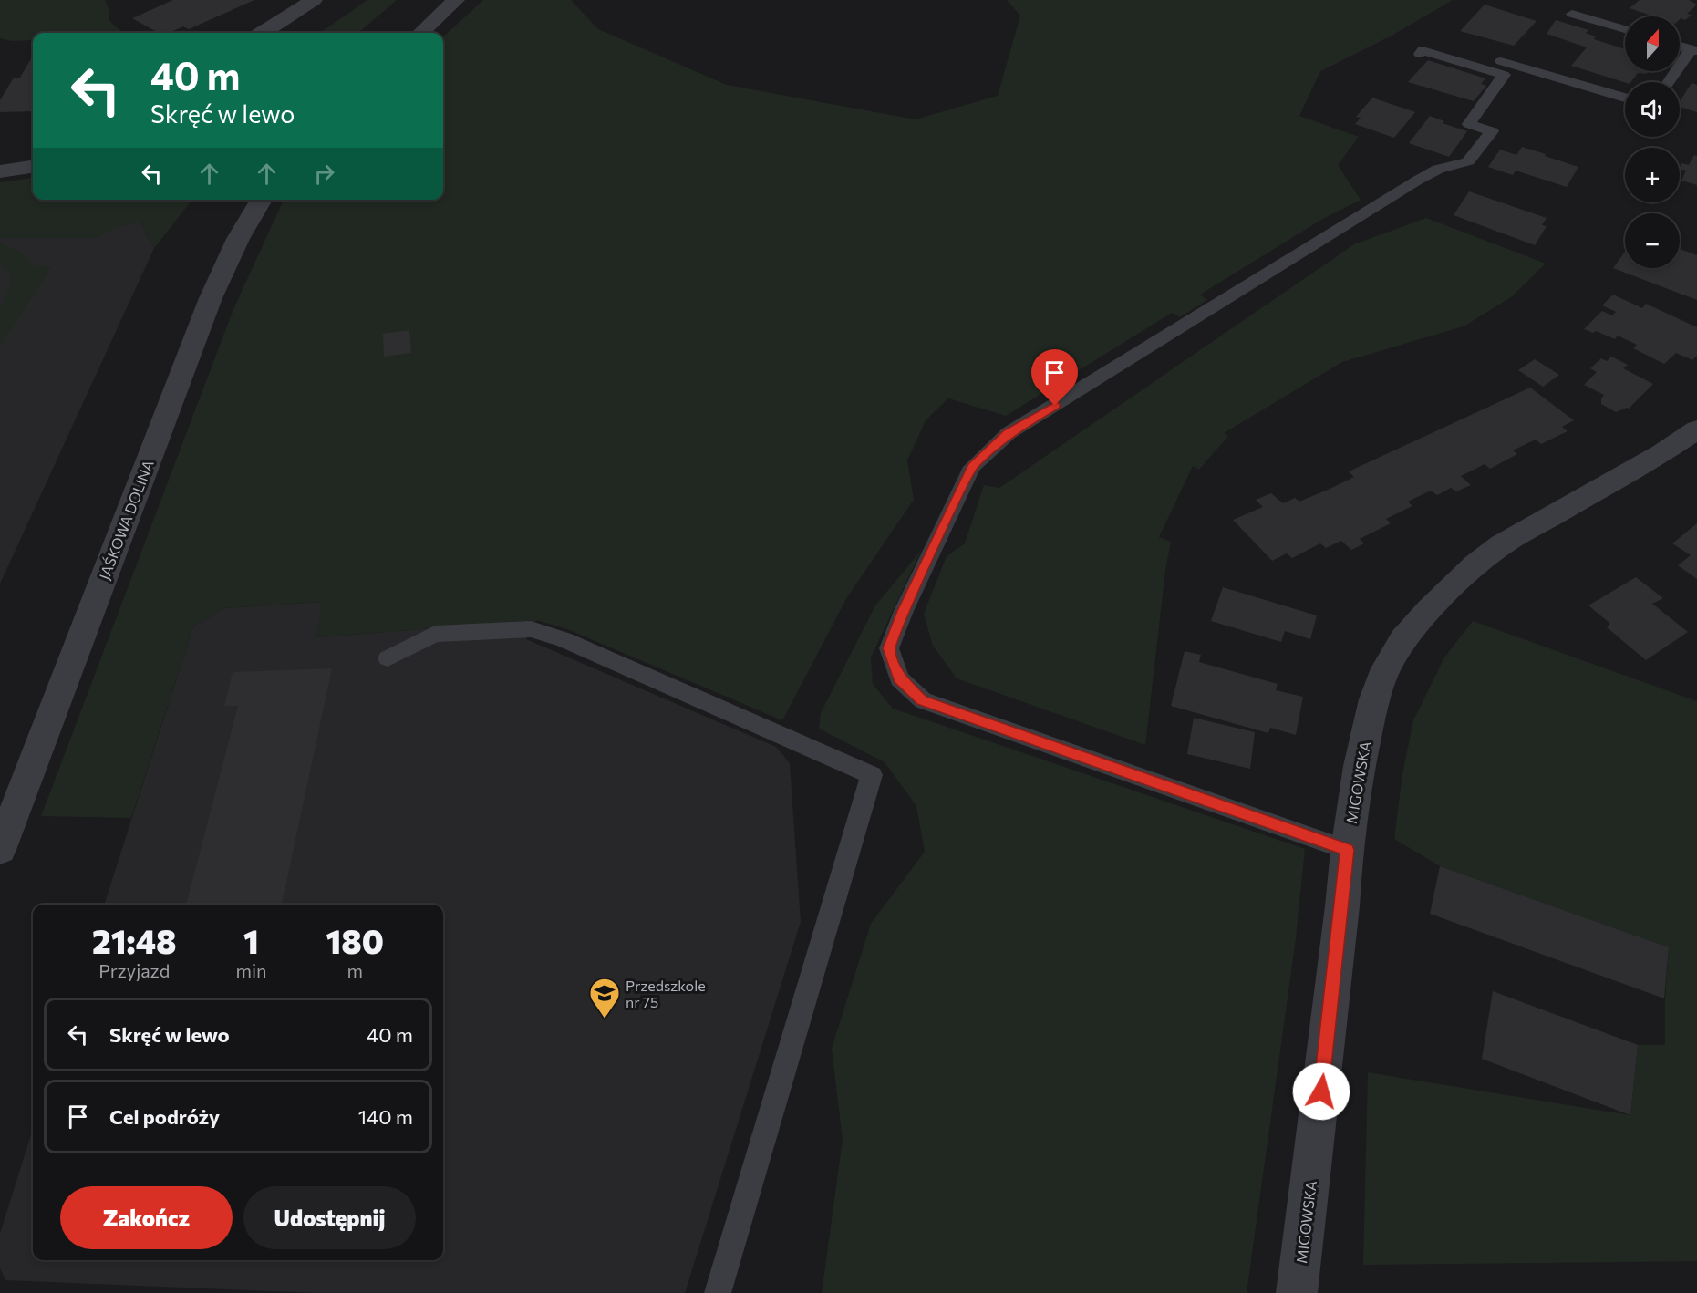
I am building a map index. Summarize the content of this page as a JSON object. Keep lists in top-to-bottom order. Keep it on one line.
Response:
{"streets":{"street":["JAŚKOWA DOLINA","MIGOWSKA"]},"places":{"school or university":["Przedszkole nr 75"]},"north":"top","page":{"map_buttons":["+","−"],"turn":["40 m","Skręć w lewo"],"eta":["21:48","Przyjazd","1","min","180","m"],"list":[{"name":"Skręć w lewo","value":"40 m"},{"name":"Cel podróży","value":"140 m"}],"buttons":["Zakończ","Udostępnij"]}}
